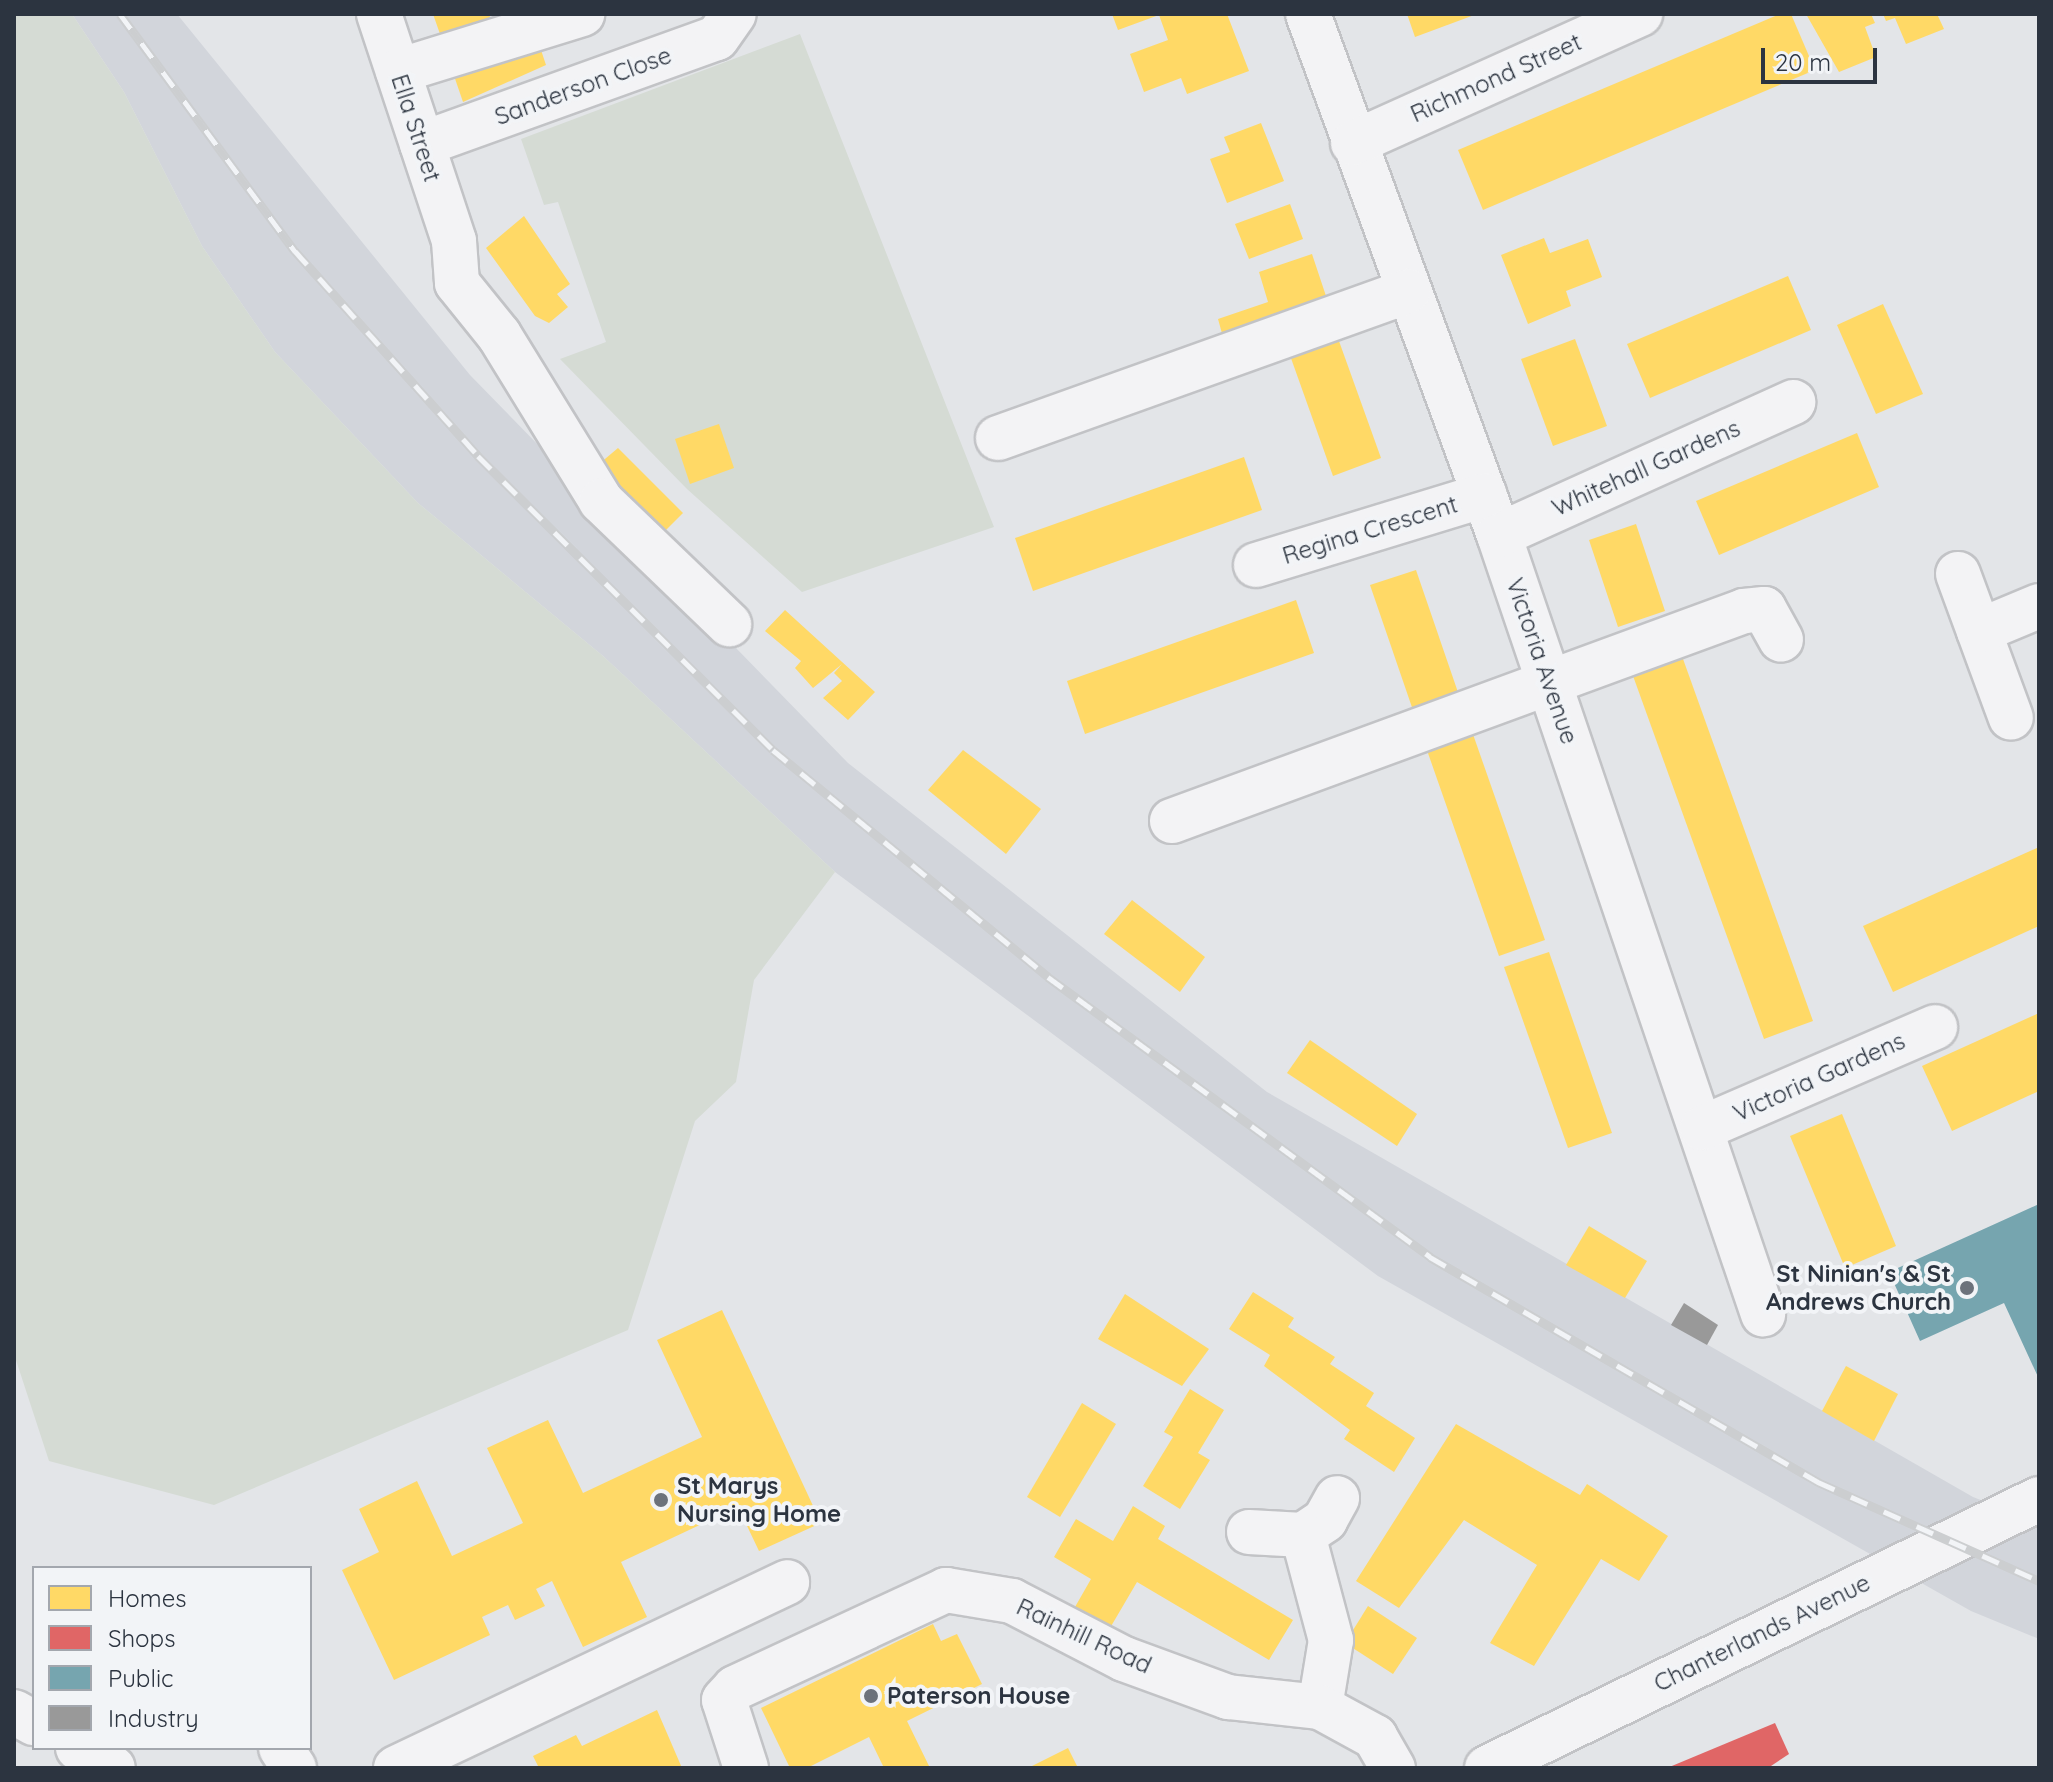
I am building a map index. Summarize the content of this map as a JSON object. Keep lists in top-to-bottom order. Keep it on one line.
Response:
{"streets":{"street":["Richmond Street","Sanderson Close","Ella Street","Whitehall Gardens","Regina Crescent","Victoria Avenue","Victoria Gardens","Chanterlands Avenue","Rainhill Road"]},"crossings":[["Richmond Street","Victoria Avenue"],["Sanderson Close","Ella Street"],["Whitehall Gardens","Victoria Avenue"],["Regina Crescent","Victoria Avenue"],["Victoria Avenue","Victoria Gardens"]],"places":["St Ninian's & St Andrews Church","St Marys Nursing Home","Paterson House"],"legend":["Homes","Shops","Public","Industry"],"scale_bar":"20 m"}
